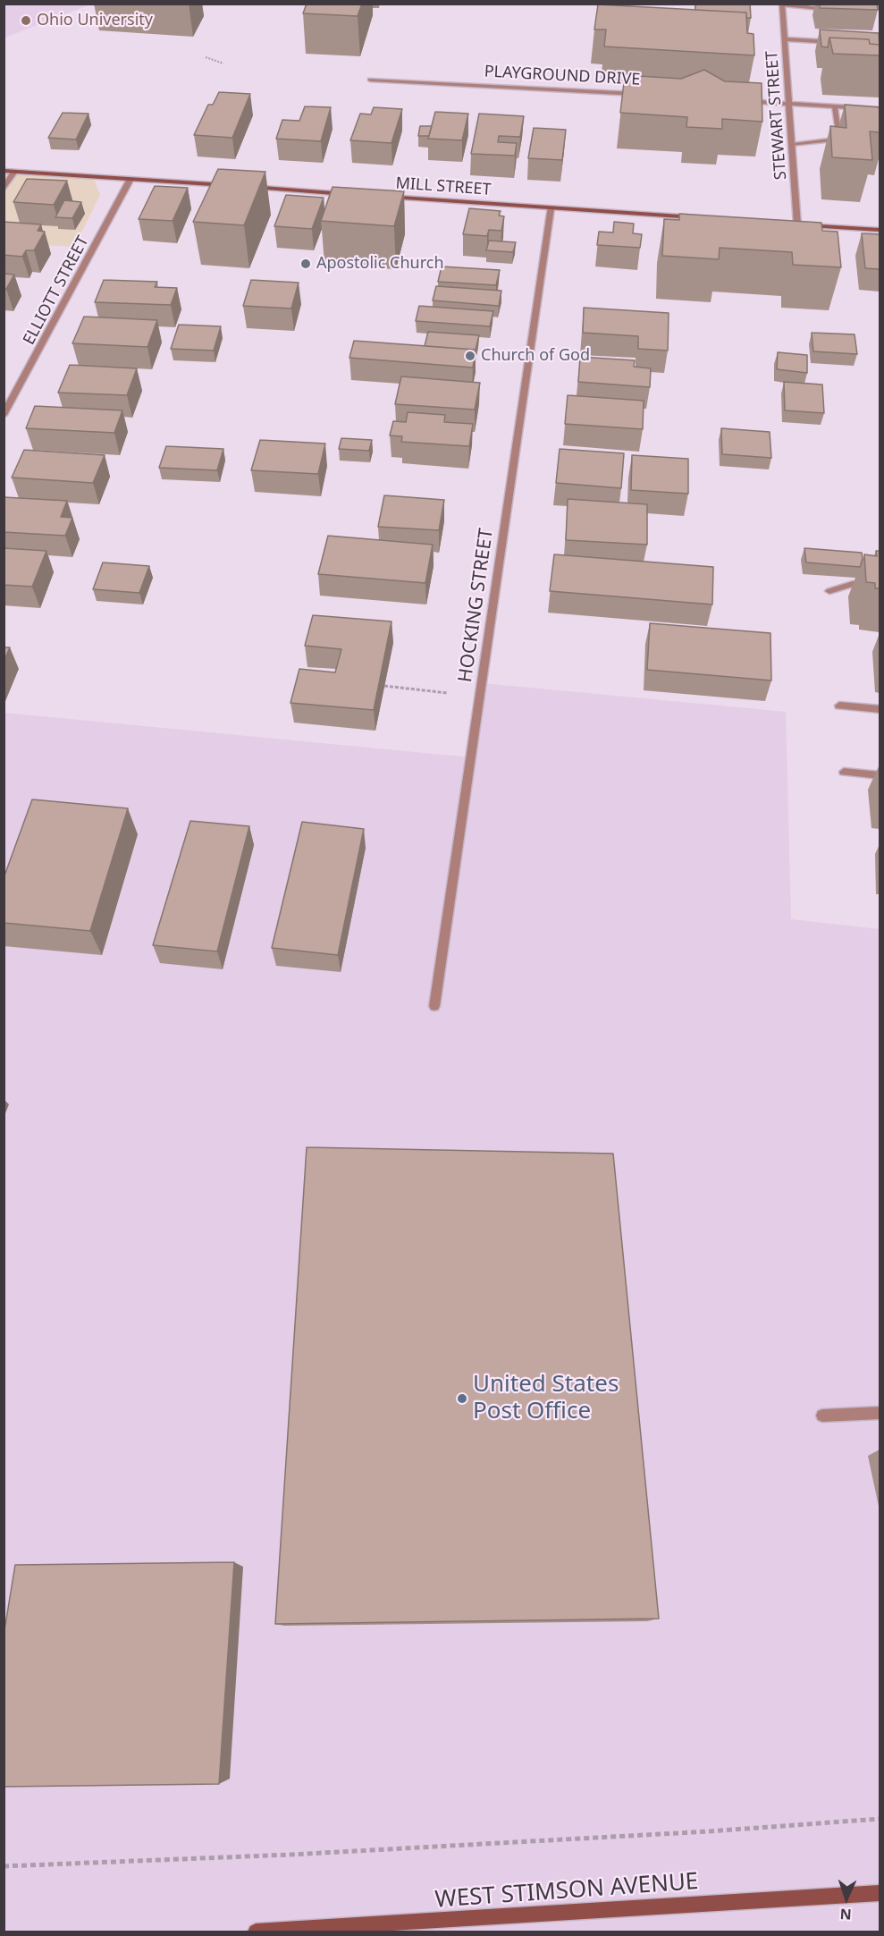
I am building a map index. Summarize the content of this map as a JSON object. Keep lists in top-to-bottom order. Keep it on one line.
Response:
{"streets":{"street":["PLAYGROUND DRIVE","STEWART STREET","MILL STREET","ELLIOTT STREET","HOCKING STREET","WEST STIMSON AVENUE"]},"crossings":[["MILL STREET","HOCKING STREET"]],"places":["Ohio University","Apostolic Church","Church of God","United States Post Office"],"north":"bottom"}
